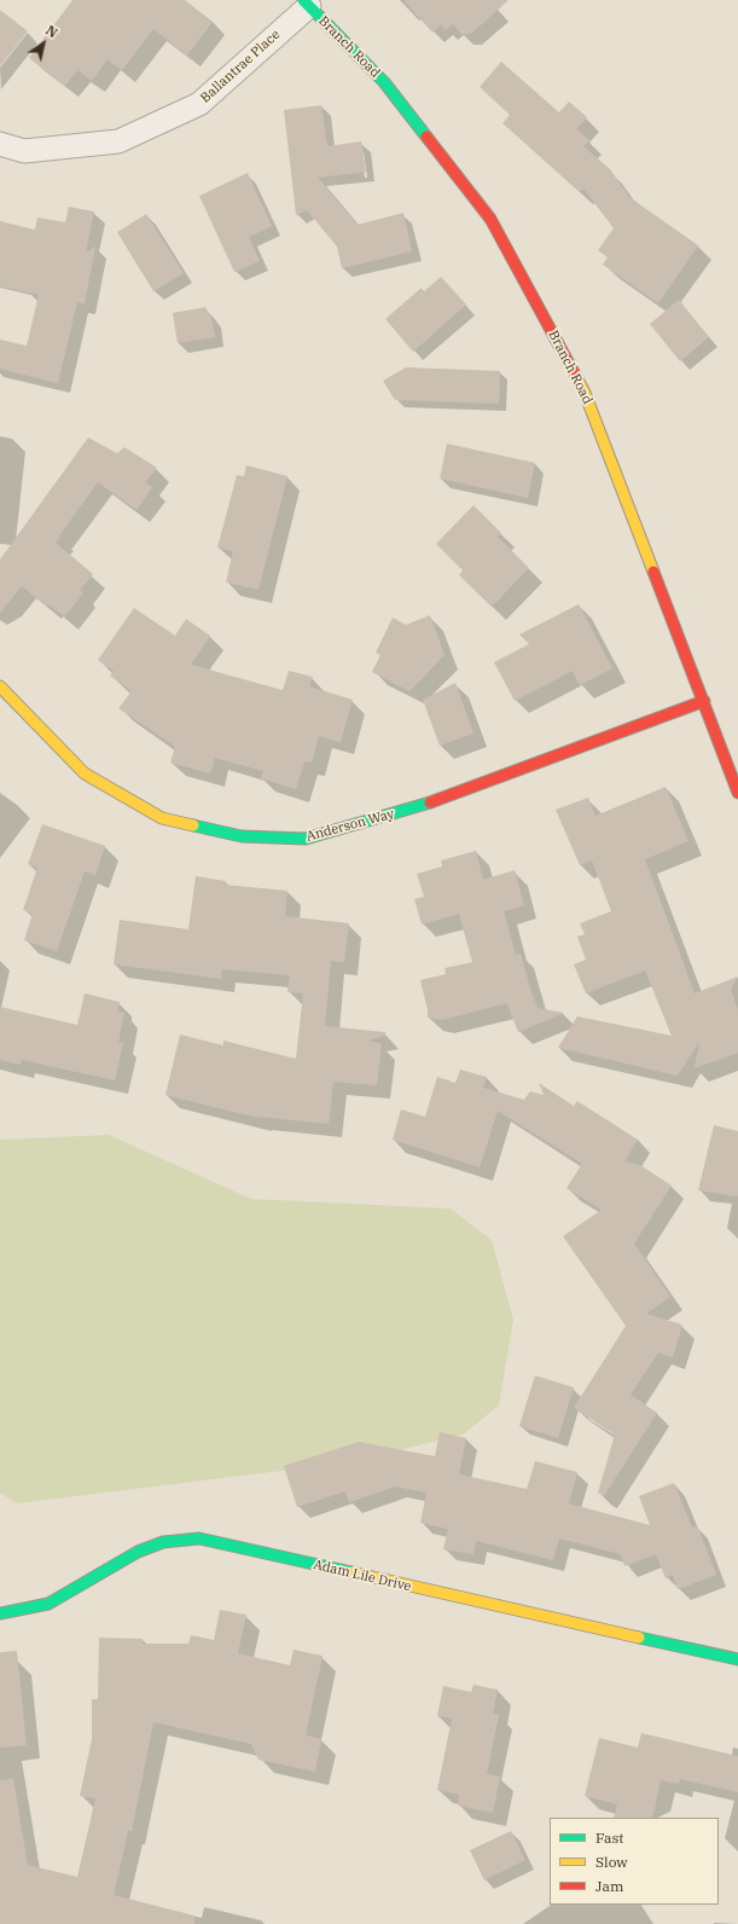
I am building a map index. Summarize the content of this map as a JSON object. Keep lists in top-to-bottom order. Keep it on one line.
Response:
{"streets":{"street":["Branch Road","Ballantrae Place","Anderson Way","Adam Lile Drive"]},"crossings":[["Branch Road","Ballantrae Place"],["Branch Road","Anderson Way"]],"legend":["Fast","Slow","Jam"],"north":"top right"}
